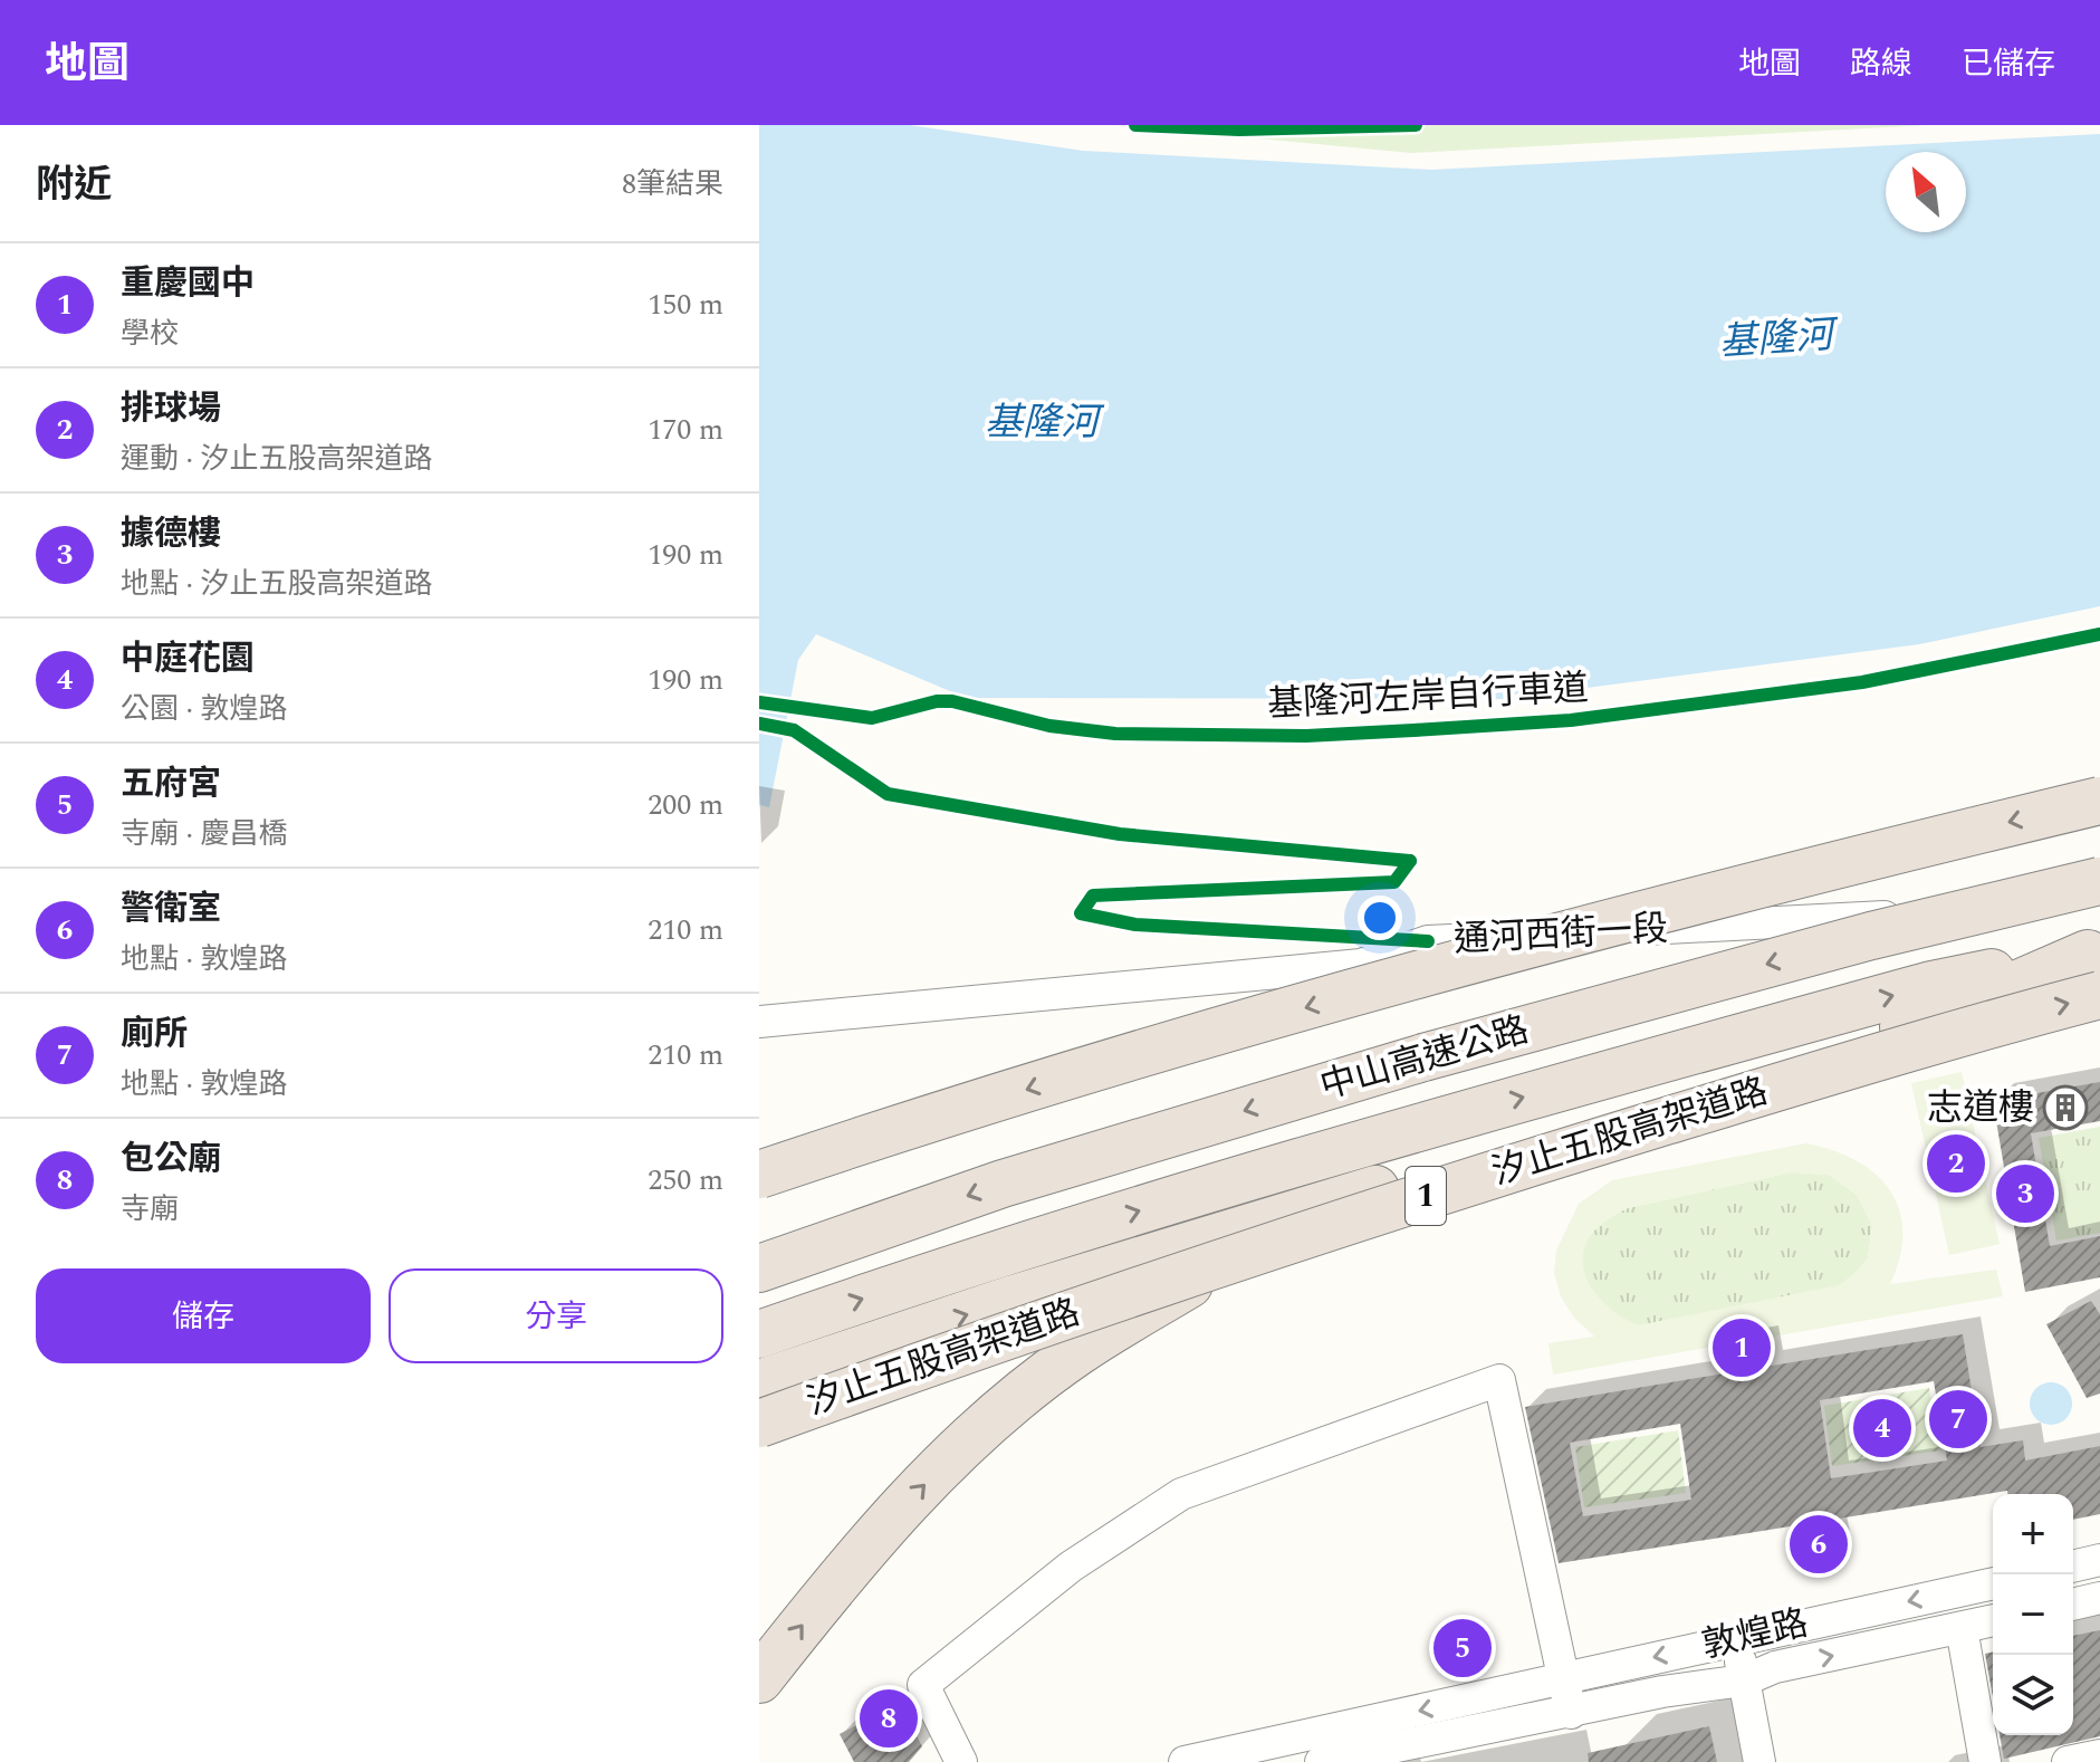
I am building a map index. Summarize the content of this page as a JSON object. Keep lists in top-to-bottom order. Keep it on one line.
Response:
{"streets":{"highway":["中山高速公路","汐止五股高架道路","1"],"street":["通河西街一段","敦煌路"],"cycle path":["基隆河左岸自行車道"]},"crossings":[["中山高速公路","汐止五股高架道路"],["中山高速公路","1"],["汐止五股高架道路","1"]],"water":["基隆河"],"places":{"building":["志道樓"]},"north":"top left","page":{"header":"地圖","nav":["地圖","路線","已儲存"],"heading":["附近","8筆結果"],"list":[{"mark":"1","name":"重慶國中","note":"學校","value":"150 m"},{"mark":"2","name":"排球場","note":"運動 · 汐止五股高架道路","value":"170 m"},{"mark":"3","name":"據德樓","note":"地點 · 汐止五股高架道路","value":"190 m"},{"mark":"4","name":"中庭花園","note":"公園 · 敦煌路","value":"190 m"},{"mark":"5","name":"五府宮","note":"寺廟 · 慶昌橋","value":"200 m"},{"mark":"6","name":"警衛室","note":"地點 · 敦煌路","value":"210 m"},{"mark":"7","name":"廁所","note":"地點 · 敦煌路","value":"210 m"},{"mark":"8","name":"包公廟","note":"寺廟","value":"250 m"}],"pins":["2","3","1","7","4","6","5","8"],"buttons":["儲存","分享"],"map_buttons":["+","−"]}}
